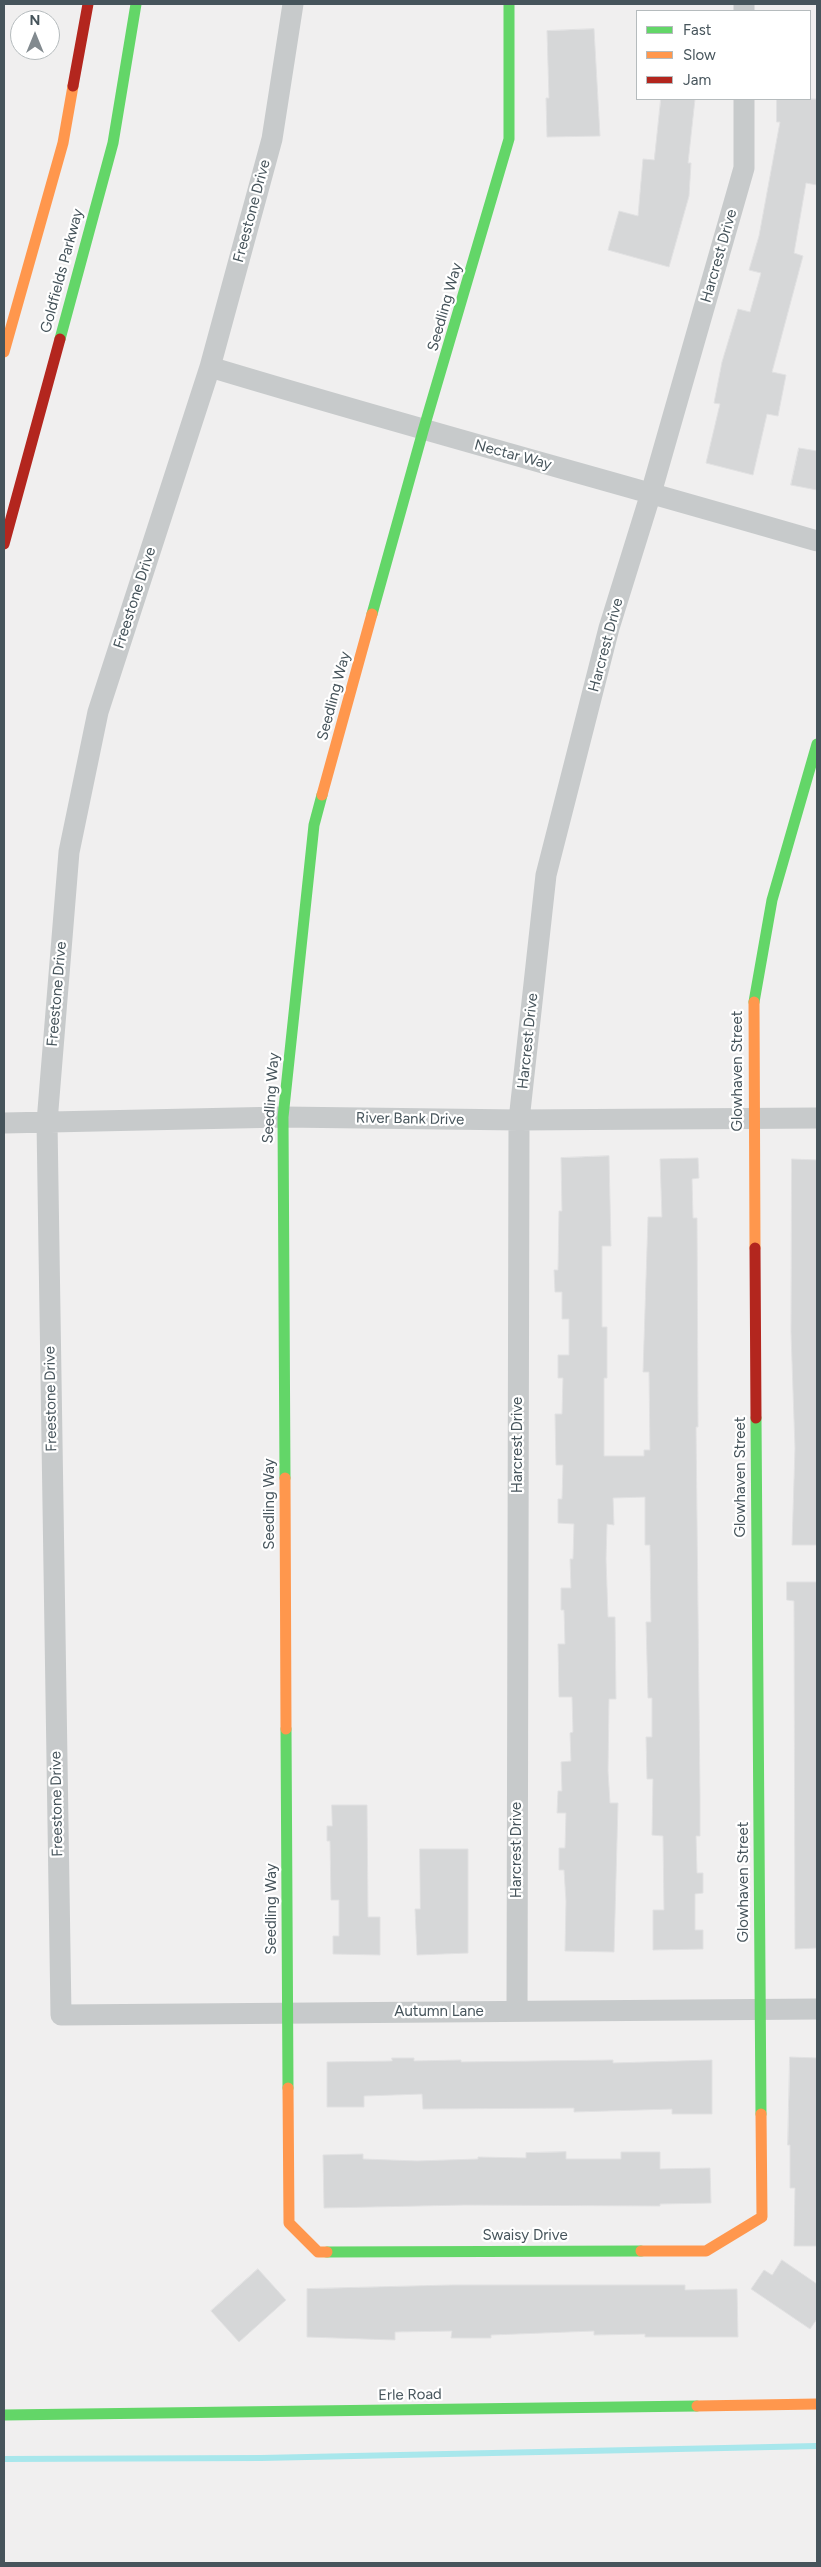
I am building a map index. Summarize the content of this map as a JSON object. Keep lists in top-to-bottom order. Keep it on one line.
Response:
{"streets":{"street":["Freestone Drive","Harcrest Drive","Goldfields Parkway","Seedling Way","Nectar Way","Glowhaven Street","River Bank Drive","Autumn Lane","Swaisy Drive","Erle Road"]},"crossings":[["Freestone Drive","Nectar Way"],["Freestone Drive","River Bank Drive"],["Freestone Drive","Autumn Lane"],["Harcrest Drive","Nectar Way"],["Harcrest Drive","River Bank Drive"],["Harcrest Drive","Autumn Lane"],["Seedling Way","Nectar Way"],["Seedling Way","River Bank Drive"],["Seedling Way","Autumn Lane"],["Seedling Way","Swaisy Drive"],["Glowhaven Street","River Bank Drive"],["Glowhaven Street","Autumn Lane"],["Glowhaven Street","Swaisy Drive"]],"legend":["Fast","Slow","Jam"],"north":"top"}
